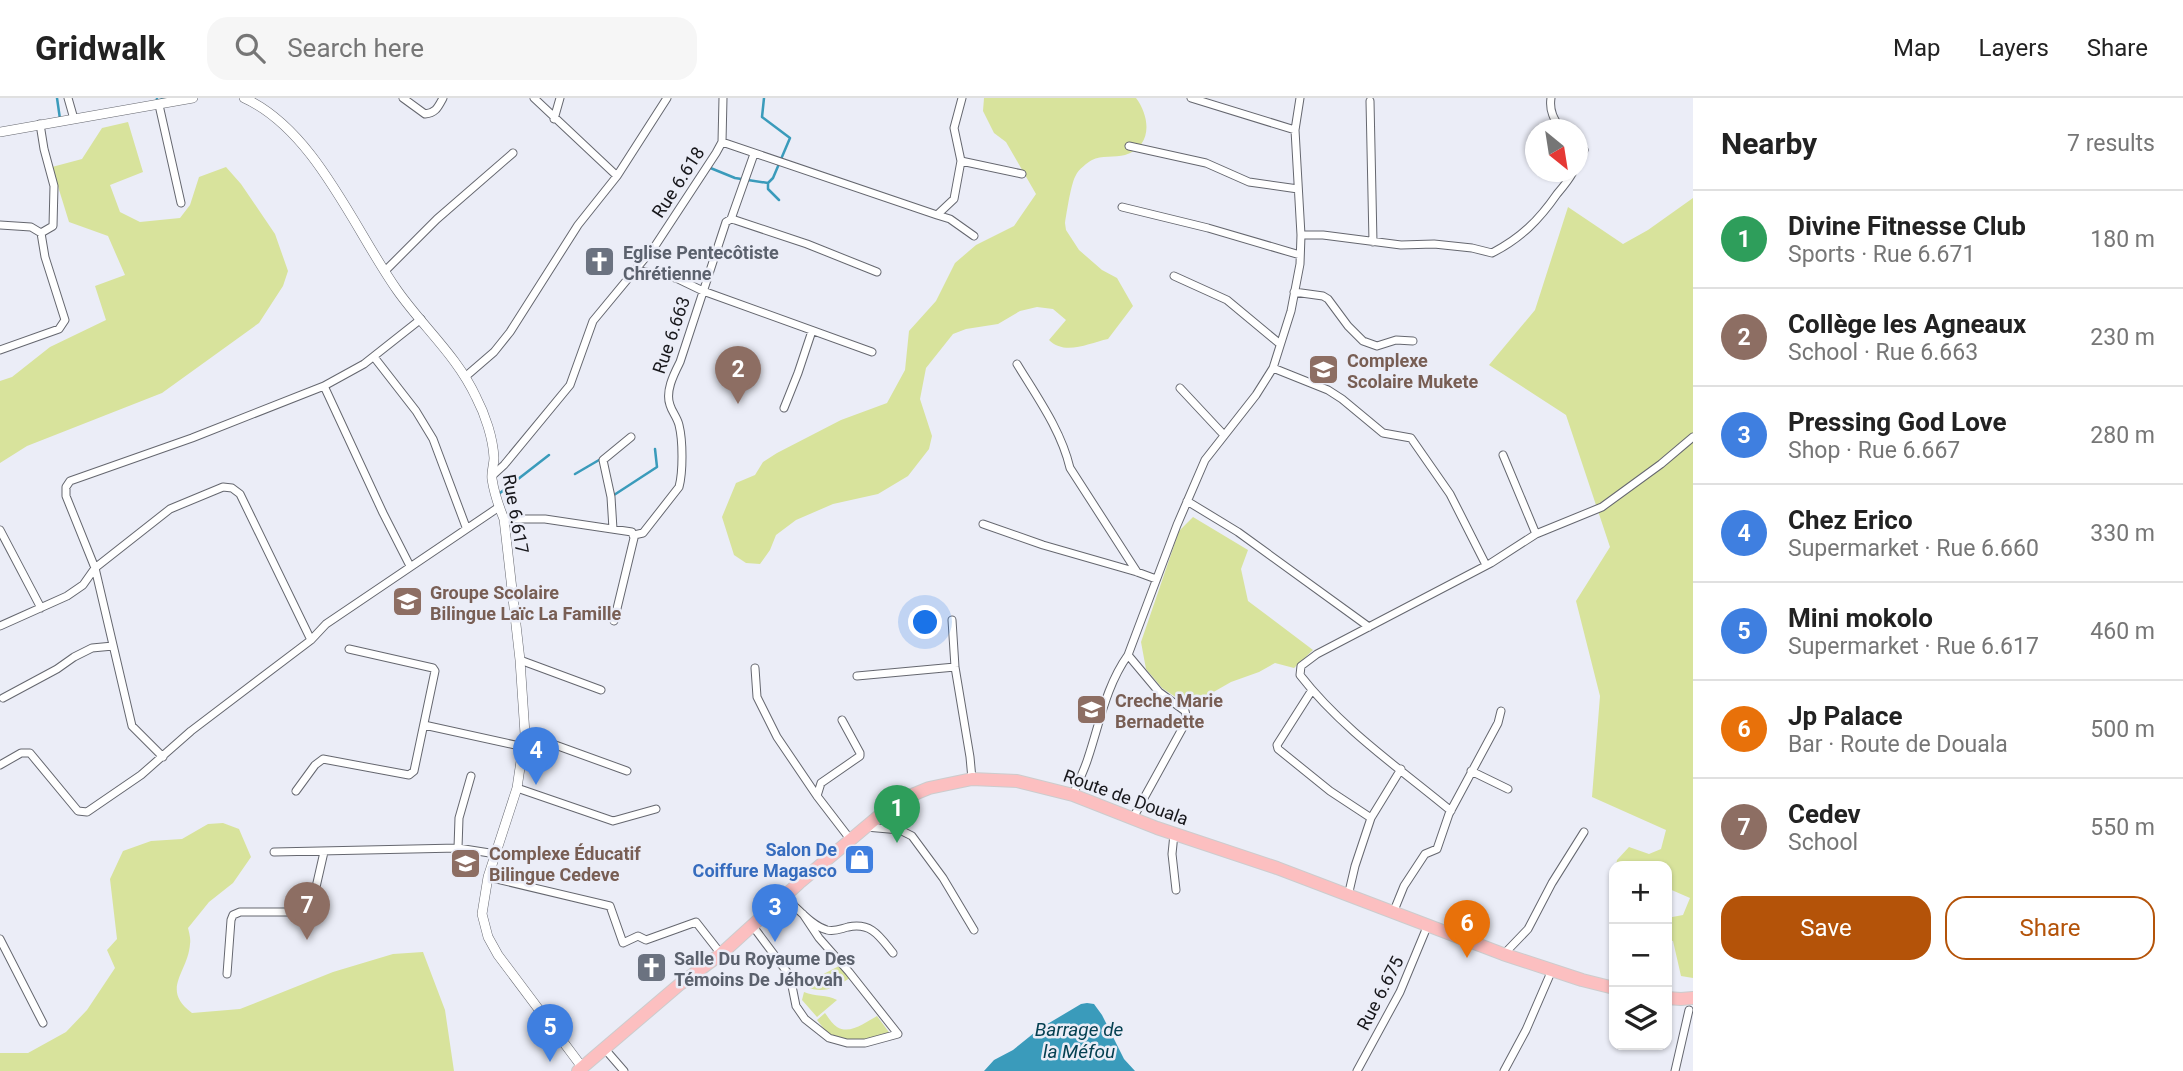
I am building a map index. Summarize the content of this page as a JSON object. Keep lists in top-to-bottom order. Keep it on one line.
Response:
{"streets":{"highway":["Route de Douala"],"street":["Rue 6.618","Rue 6.663","Rue 6.617","Rue 6.675"]},"crossings":[["Rue 6.618","Rue 6.617"],["Rue 6.617","Route de Douala"],["Route de Douala","Rue 6.675"]],"water":["Barrage de la Méfou"],"places":{"church":["Eglise Pentecôtiste Chrétienne","Salle Du Royaume Des Témoins De Jéhovah"],"school or university":["Complexe Scolaire Mukete","Groupe Scolaire Bilingue Laïc La Famille","Creche Marie Bernadette","Complexe Éducatif Bilingue Cedeve"],"shop":["Salon De Coiffure Magasco"]},"north":"bottom right","page":{"header":"Gridwalk","search":"Search here","nav":["Map","Layers","Share"],"heading":["Nearby","7 results"],"list":[{"mark":"1","name":"Divine Fitnesse Club","note":"Sports · Rue 6.671","value":"180 m"},{"mark":"2","name":"Collège les Agneaux","note":"School · Rue 6.663","value":"230 m"},{"mark":"3","name":"Pressing God Love","note":"Shop · Rue 6.667","value":"280 m"},{"mark":"4","name":"Chez Erico","note":"Supermarket · Rue 6.660","value":"330 m"},{"mark":"5","name":"Mini mokolo","note":"Supermarket · Rue 6.617","value":"460 m"},{"mark":"6","name":"Jp Palace","note":"Bar · Route de Douala","value":"500 m"},{"mark":"7","name":"Cedev","note":"School","value":"550 m"}],"pins":["2","4","1","7","3","6","5"],"map_buttons":["+","−"],"buttons":["Save","Share"]}}
